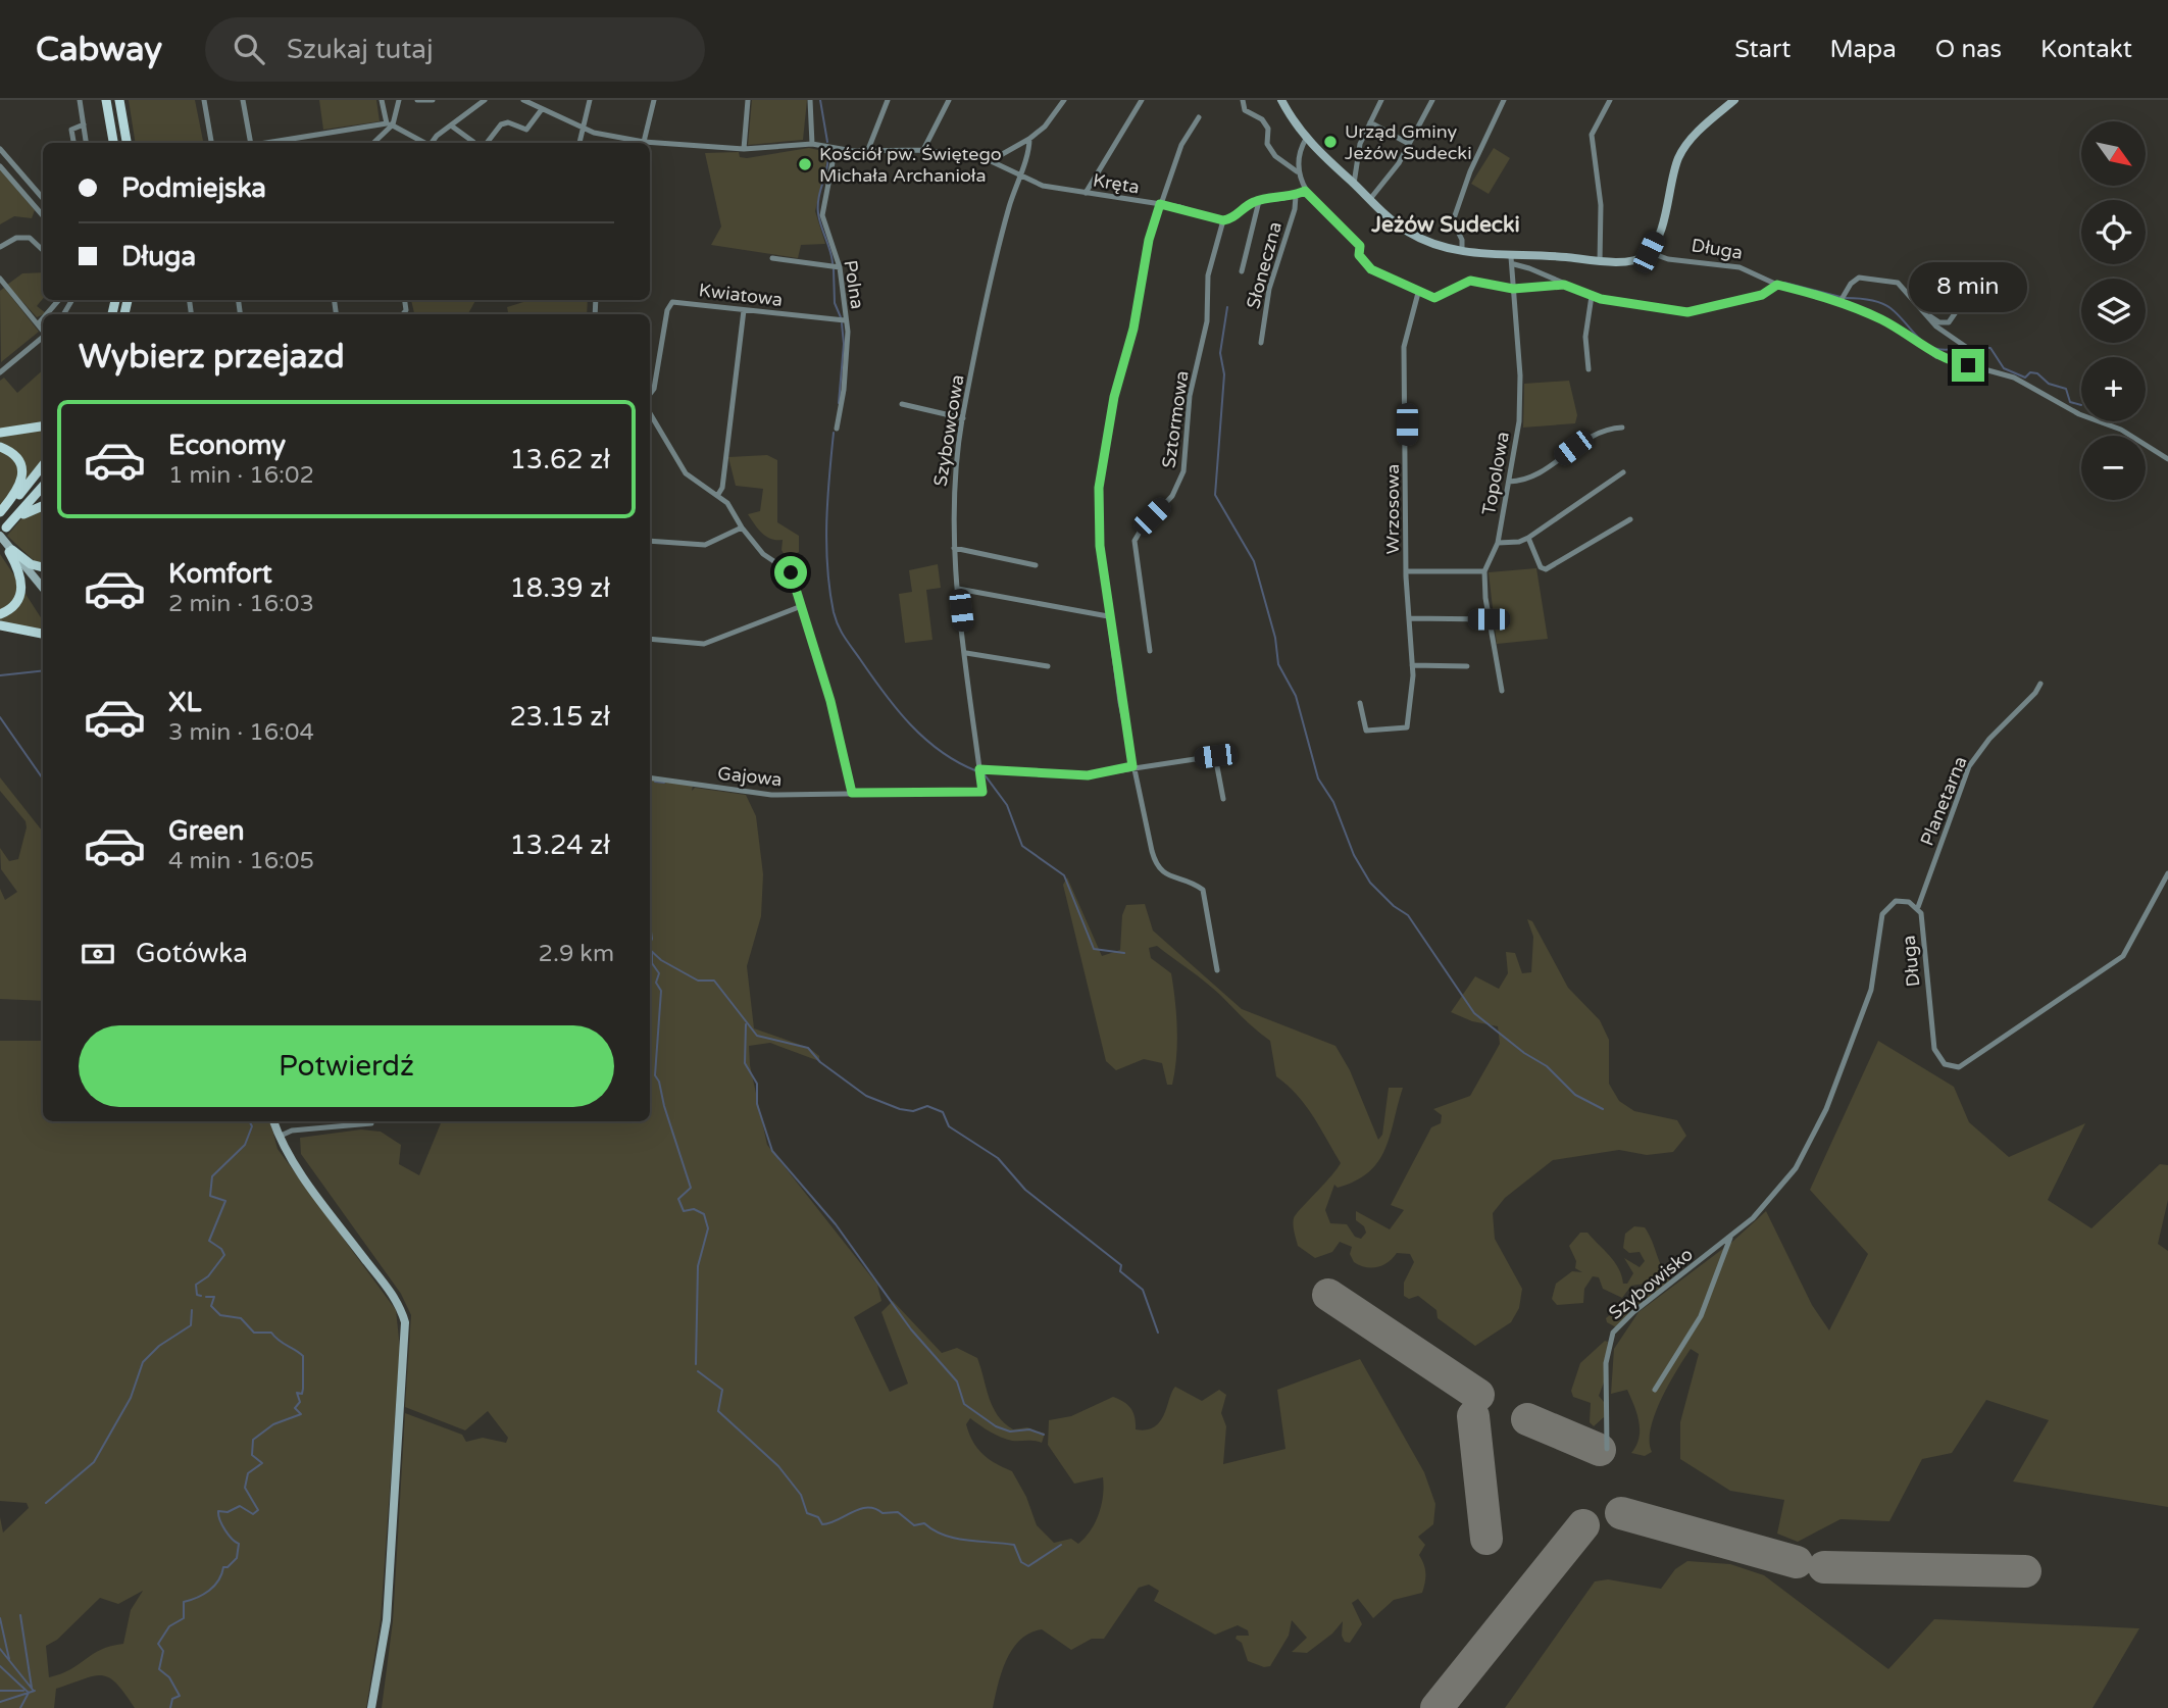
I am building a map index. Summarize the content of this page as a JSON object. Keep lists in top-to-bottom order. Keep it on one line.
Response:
{"streets":{"main road":["Długa"],"street":["Kręta","Słoneczna","Polna","Kwiatowa","Sztormowa","Szybowcowa","Topolowa","Wrzosowa","Gajowa","Planetarna","Szybowisko"]},"crossings":[["Kręta","Sztormowa"],["Kręta","Szybowcowa"],["Długa","Topolowa"],["Długa","Planetarna"],["Długa","Szybowisko"],["Polna","Kwiatowa"]],"districts":["Jeżów Sudecki"],"places":["Urząd Gminy Jeżów Sudecki","Kościół pw. Świętego Michała Archanioła"],"north":"bottom right","page":{"header":"Cabway","search":"Szukaj tutaj","nav":["Start","Mapa","O nas","Kontakt"],"map_buttons":["+","−"],"banner":["Podmiejska","Długa"],"bubble":"8 min","heading":"Wybierz przejazd","list":[{"name":"Economy","note":"1 min · 16:02","value":"13.62 zł"},{"name":"Komfort","note":"2 min · 16:03","value":"18.39 zł"},{"name":"XL","note":"3 min · 16:04","value":"23.15 zł"},{"name":"Green","note":"4 min · 16:05","value":"13.24 zł"}],"pay":["Gotówka","2.9 km"],"buttons":"Potwierdź"}}
